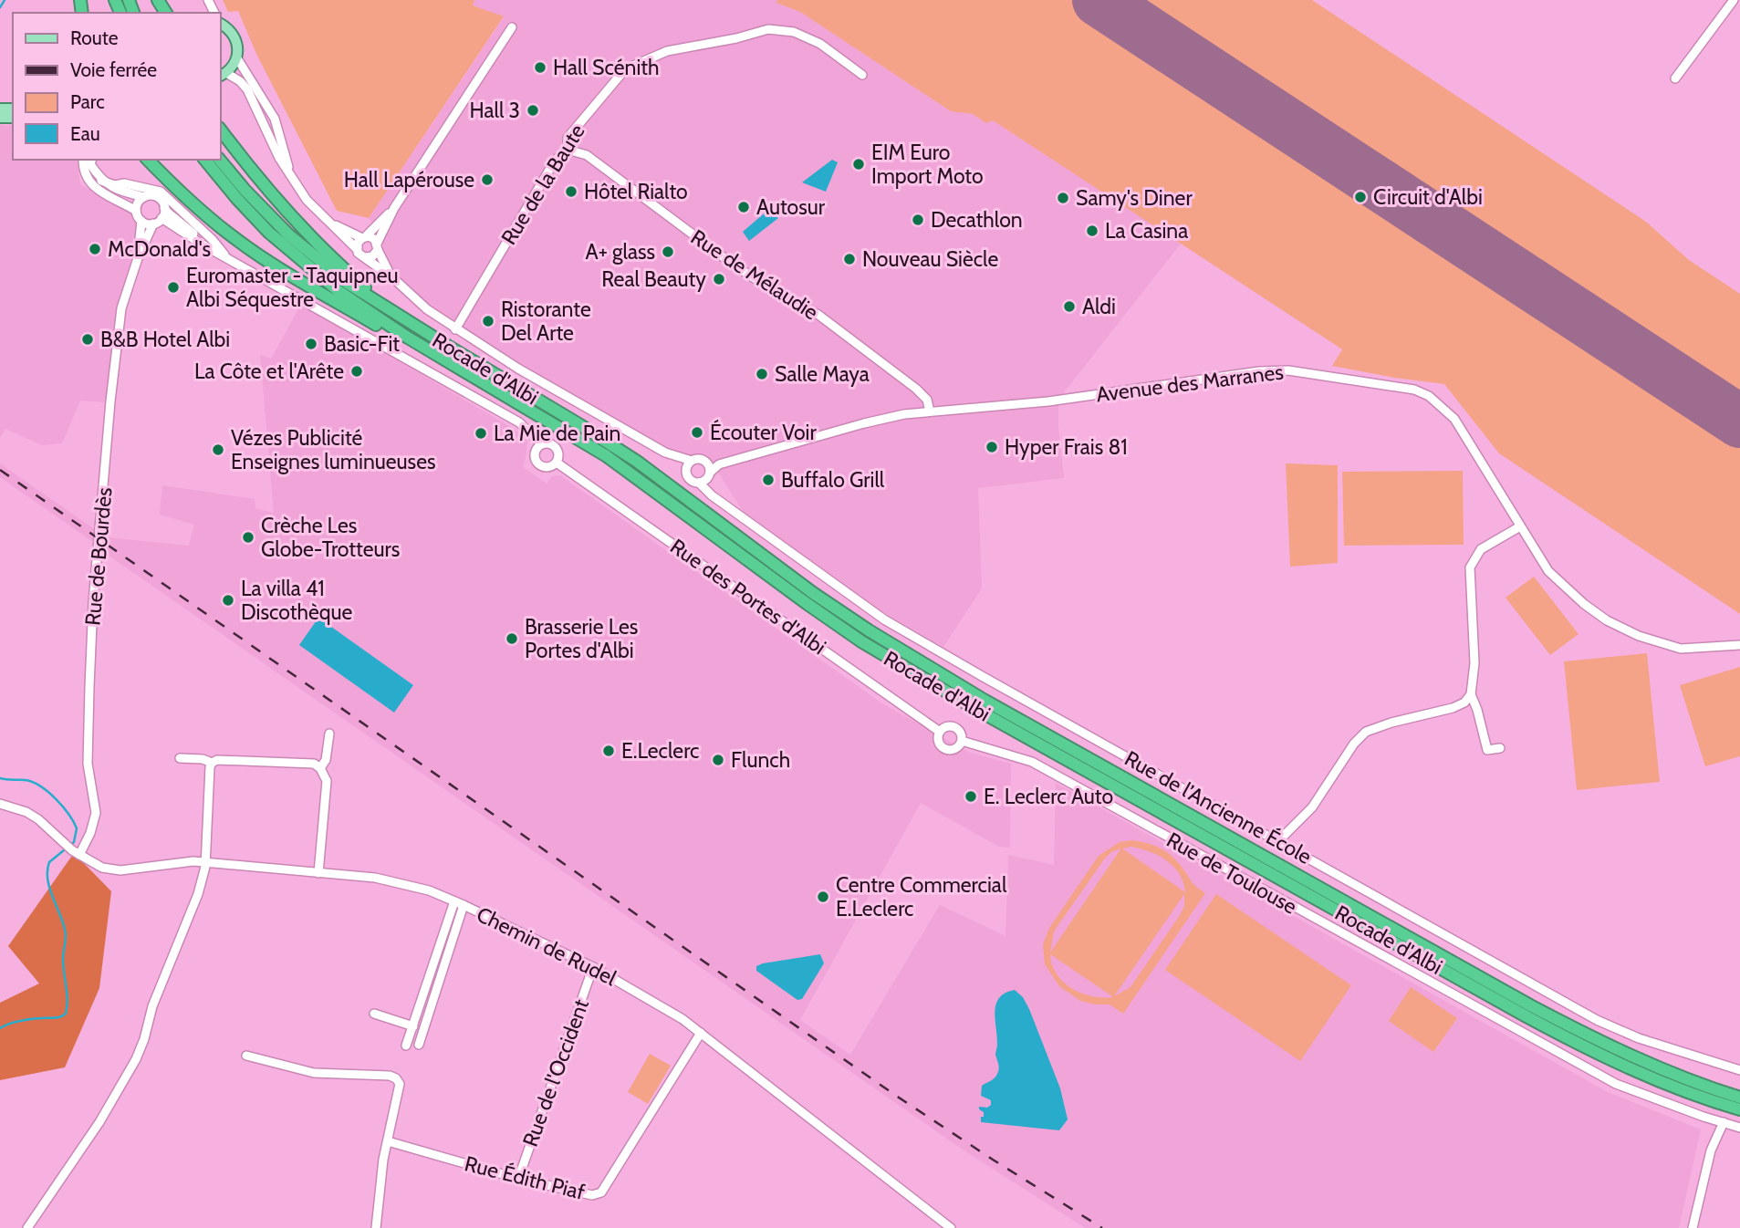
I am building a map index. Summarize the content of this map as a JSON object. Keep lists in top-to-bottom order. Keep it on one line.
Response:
{"streets":{"highway":["Rocade d'Albi"],"street":["Rue de la Baute","Rue de Mélaudie","Avenue des Marranes","Rue de Bourdès","Rue des Portes d'Albi","Rue de l’Ancienne École","Rue de Toulouse","Chemin de Rudel","Rue de l'Occident","Rue Édith Piaf"]},"crossings":[["Rue de la Baute","Rue de Mélaudie"],["Rue de Mélaudie","Avenue des Marranes"],["Avenue des Marranes","Rue de l’Ancienne École"],["Rue de Bourdès","Chemin de Rudel"],["Rue des Portes d'Albi","Rue de Toulouse"],["Chemin de Rudel","Rue de l'Occident"],["Chemin de Rudel","Rue Édith Piaf"],["Rue de l'Occident","Rue Édith Piaf"]],"places":["Hall Scénith","Hall 3","EIM Euro Import Moto","Hall Lapérouse","Hôtel Rialto","Circuit d'Albi","Samy's Diner","Autosur","Decathlon","La Casina","McDonald's","A+ glass","Nouveau Siècle","Real Beauty","Euromaster - Taquipneu Albi Séquestre","Aldi","Ristorante Del Arte","B&B Hotel Albi","Basic-Fit","La Côte et l'Arête","Salle Maya","Écouter Voir","La Mie de Pain","Hyper Frais 81","Vézes Publicité Enseignes luminueuses","Buffalo Grill","Crèche Les Globe-Trotteurs","La villa 41 Discothèque","Brasserie Les Portes d'Albi","E.Leclerc","Flunch","E. Leclerc Auto","Centre Commercial E.Leclerc"],"legend":["Route","Voie ferrée","Parc","Eau"]}
